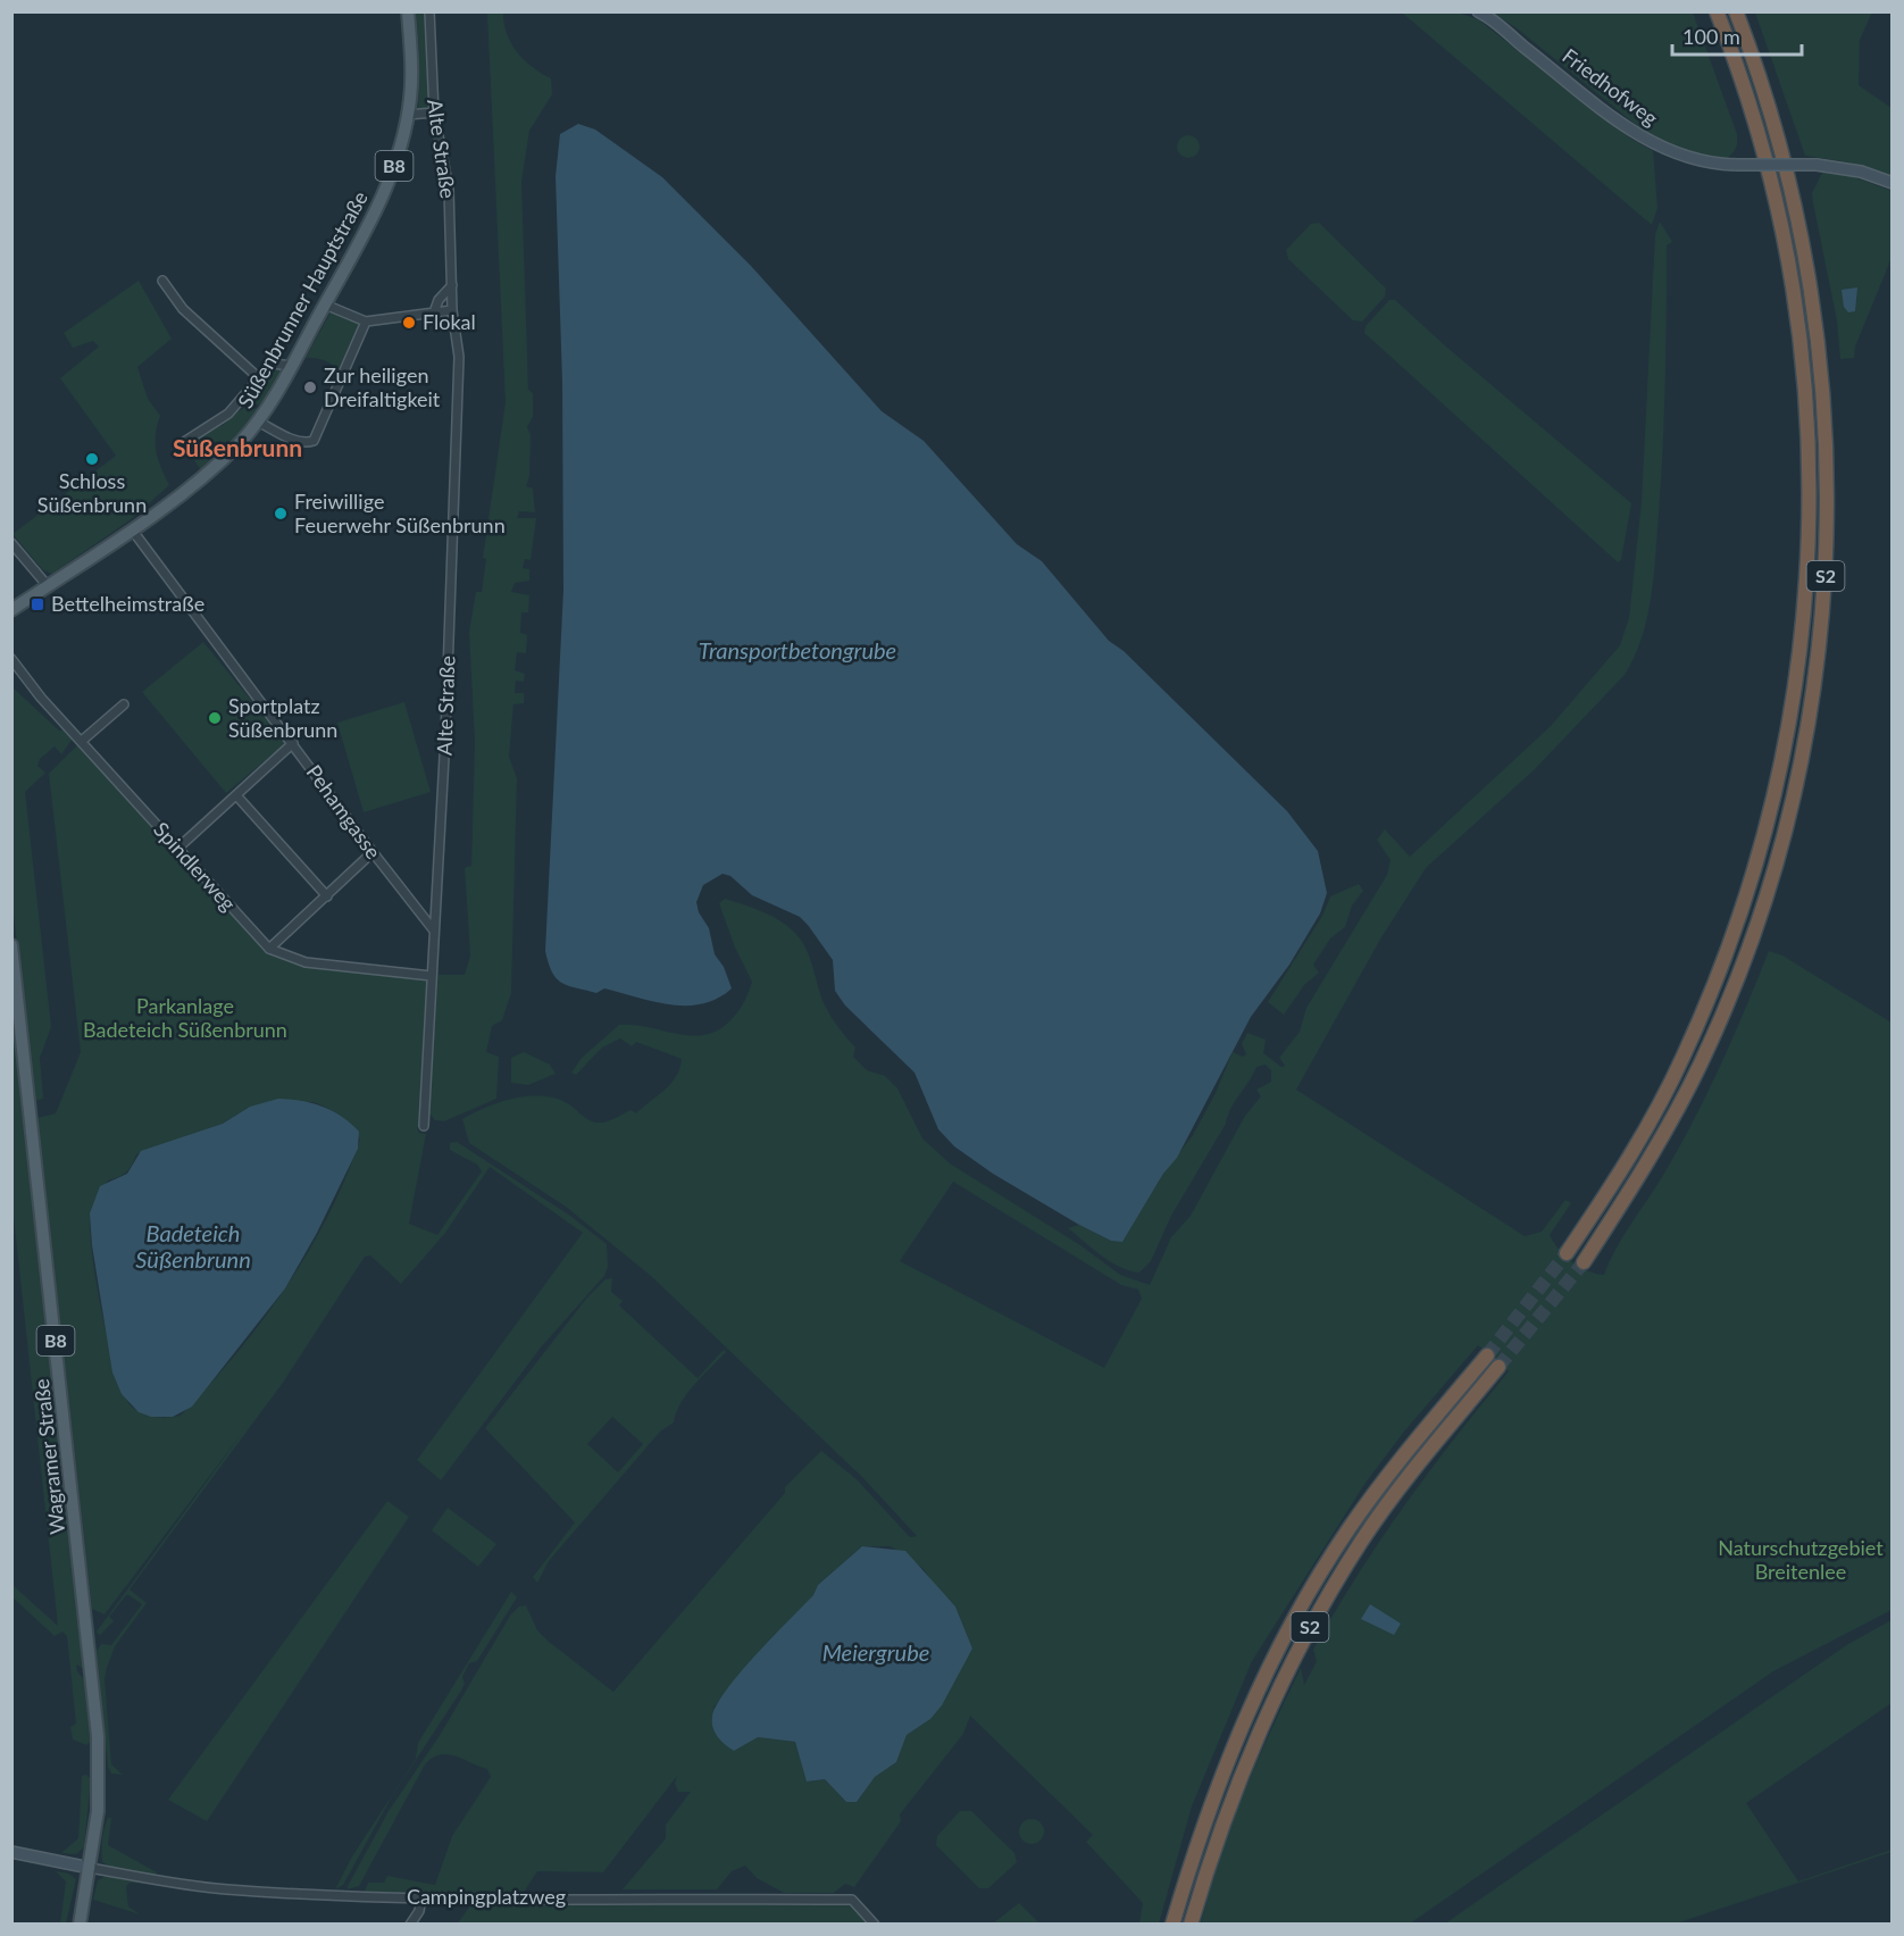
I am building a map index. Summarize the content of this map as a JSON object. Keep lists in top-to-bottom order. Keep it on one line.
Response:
{"streets":{"highway":["S2"],"main road":["B8","Süßenbrunner Hauptstraße","Wagramer Straße"],"street":["Friedhofweg","Alte Straße","Pehamgasse","Spindlerweg","Campingplatzweg"]},"crossings":[["Alte Straße","Pehamgasse"],["Alte Straße","Spindlerweg"],["Süßenbrunner Hauptstraße","Pehamgasse"],["Wagramer Straße","Campingplatzweg"]],"districts":["Süßenbrunn"],"water":["Transportbetongrube","Badeteich Süßenbrunn","Meiergrube"],"parks":["Parkanlage Badeteich Süßenbrunn","Naturschutzgebiet Breitenlee"],"places":{"other":["Flokal","Zur heiligen Dreifaltigkeit","Schloss Süßenbrunn","Freiwillige Feuerwehr Süßenbrunn","Sportplatz Süßenbrunn"],"transit":["Bettelheimstraße"]},"scale_bar":"100 m"}
